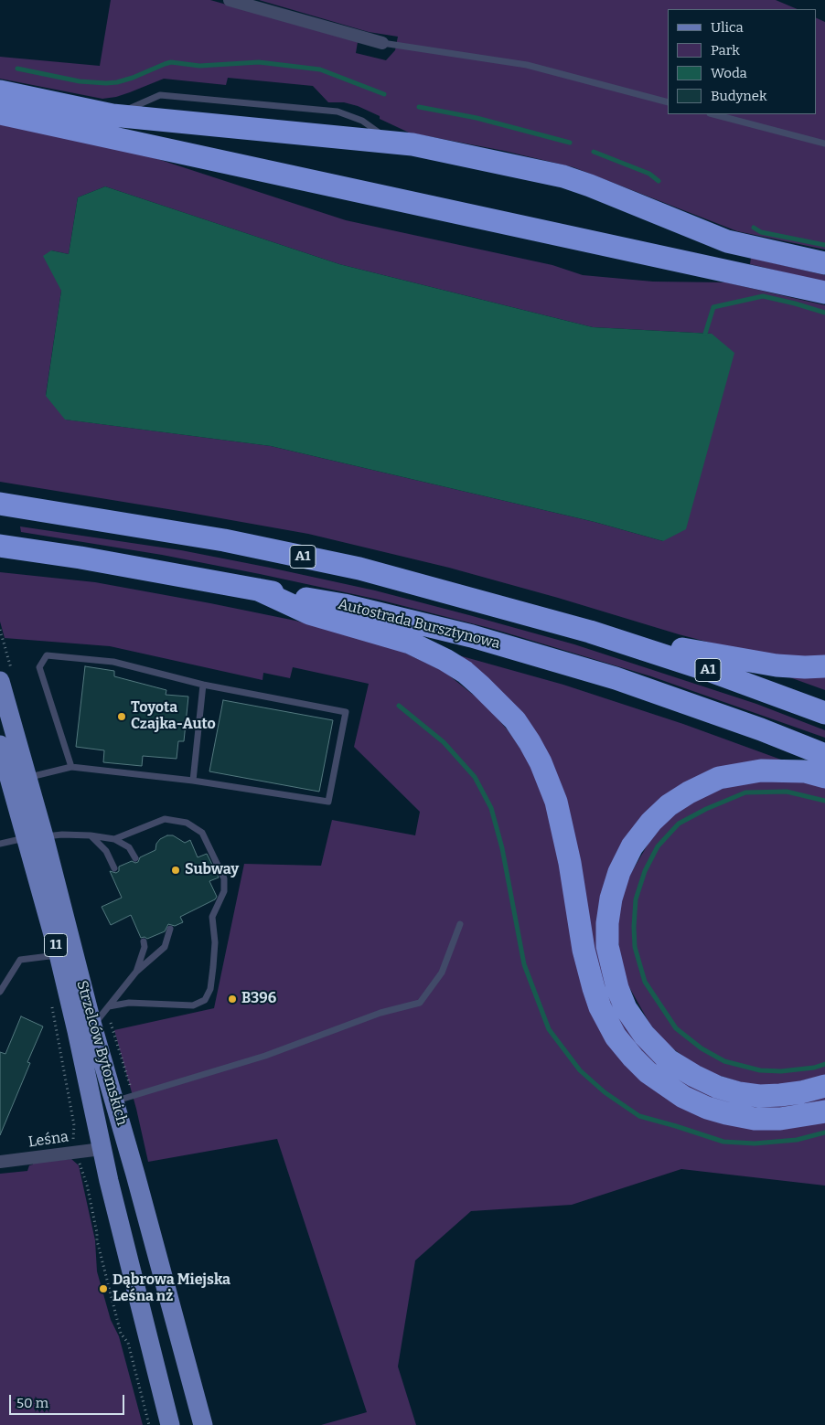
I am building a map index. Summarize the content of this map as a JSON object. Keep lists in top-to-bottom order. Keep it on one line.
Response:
{"streets":{"highway":["A1","Autostrada Bursztynowa"],"main road":["11","Strzelców Bytomskich"],"street":["Leśna"]},"crossings":[["Strzelców Bytomskich","Leśna"]],"places":["Toyota Czajka-Auto","Subway","B396","Dąbrowa Miejska Leśna nż"],"legend":["Ulica","Park","Woda","Budynek"],"scale_bar":"50 m"}
